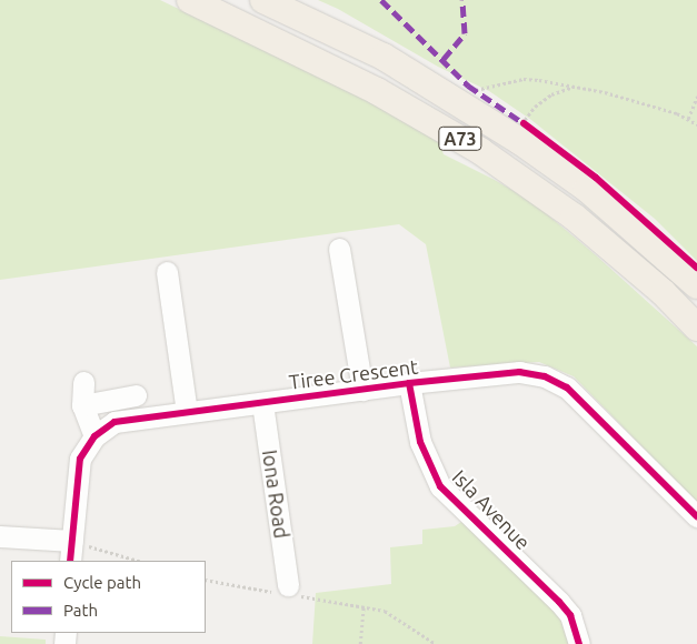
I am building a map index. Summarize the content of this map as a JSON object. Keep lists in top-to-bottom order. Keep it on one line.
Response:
{"streets":{"main road":["A73"],"street":["Tiree Crescent","Iona Road","Isla Avenue"]},"crossings":[["Tiree Crescent","Iona Road"],["Tiree Crescent","Isla Avenue"]],"legend":["Cycle path","Path"]}
